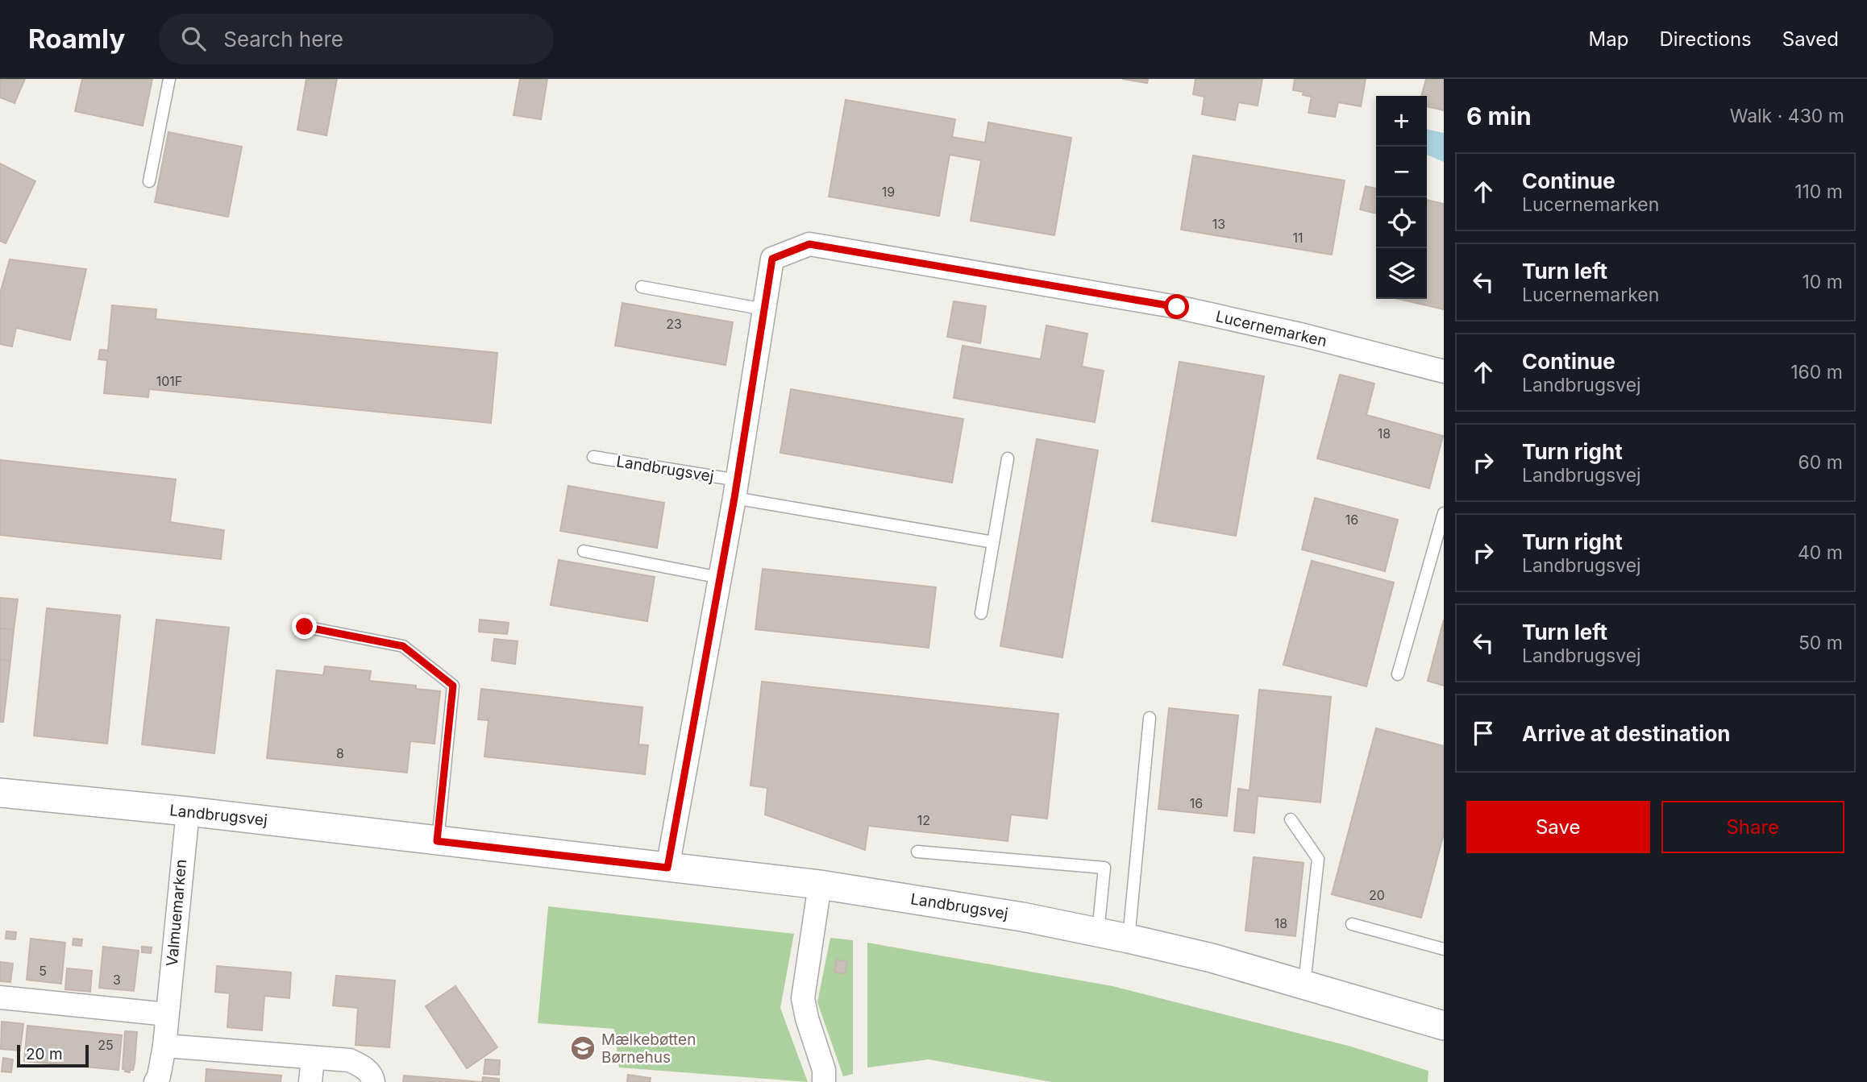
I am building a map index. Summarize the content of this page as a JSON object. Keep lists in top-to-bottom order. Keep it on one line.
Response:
{"streets":{"street":["Lucernemarken","Landbrugsvej","Valmuemarken"]},"crossings":[["Landbrugsvej","Valmuemarken"]],"places":{"school or university":["Mælkebøtten Børnehus"]},"house_numbers":["19","13","11","23","101F","18","16","8","16","12","20","18","5","3","25"],"scale_bar":"20 m","page":{"header":"Roamly","search":"Search here","nav":["Map","Directions","Saved"],"heading":["6 min","Walk · 430 m"],"map_buttons":["+","−"],"list":[["Continue","Lucernemarken","110 m"],["Turn left","Lucernemarken","10 m"],["Continue","Landbrugsvej","160 m"],["Turn right","Landbrugsvej","60 m"],["Turn right","Landbrugsvej","40 m"],["Turn left","Landbrugsvej","50 m"],"Arrive at destination"],"buttons":["Save","Share"],"scale":"20 m"}}
